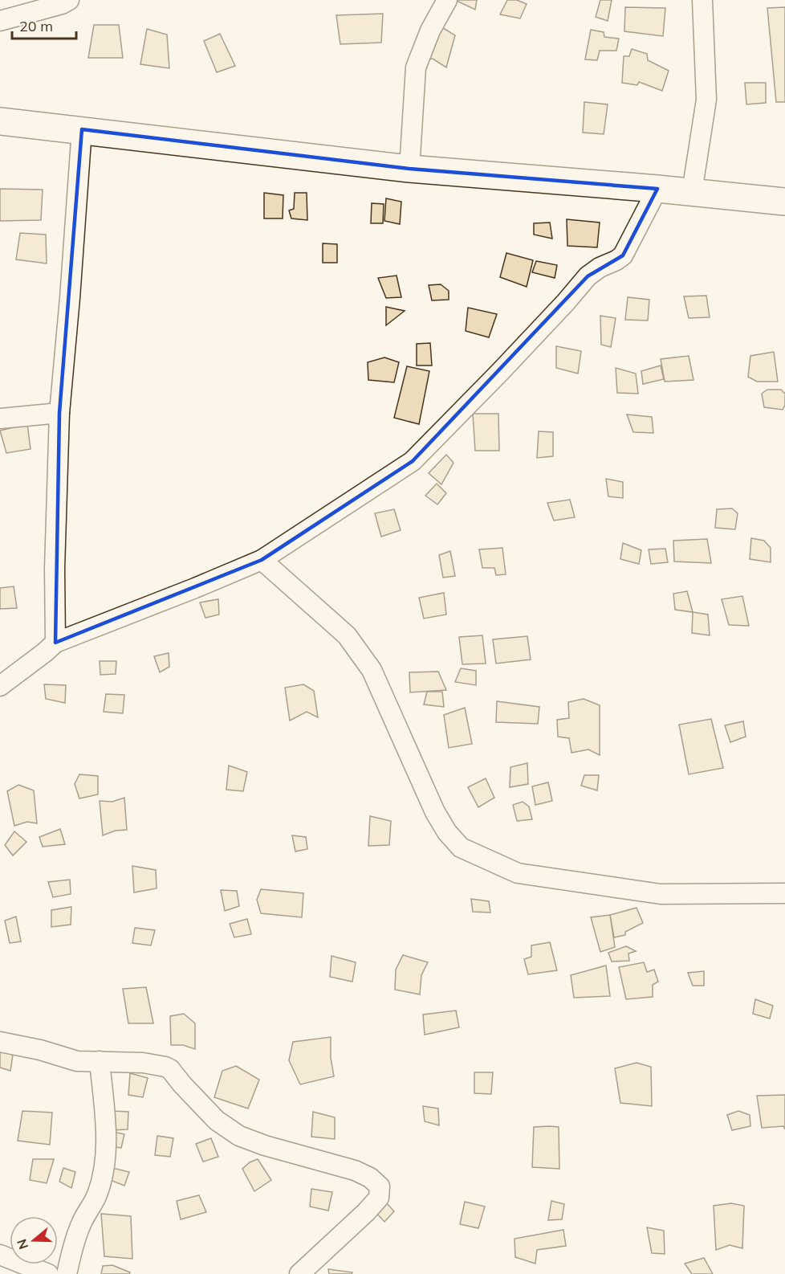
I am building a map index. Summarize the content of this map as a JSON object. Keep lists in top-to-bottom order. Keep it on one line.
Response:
{"scale_bar":"20 m","north":"left"}
